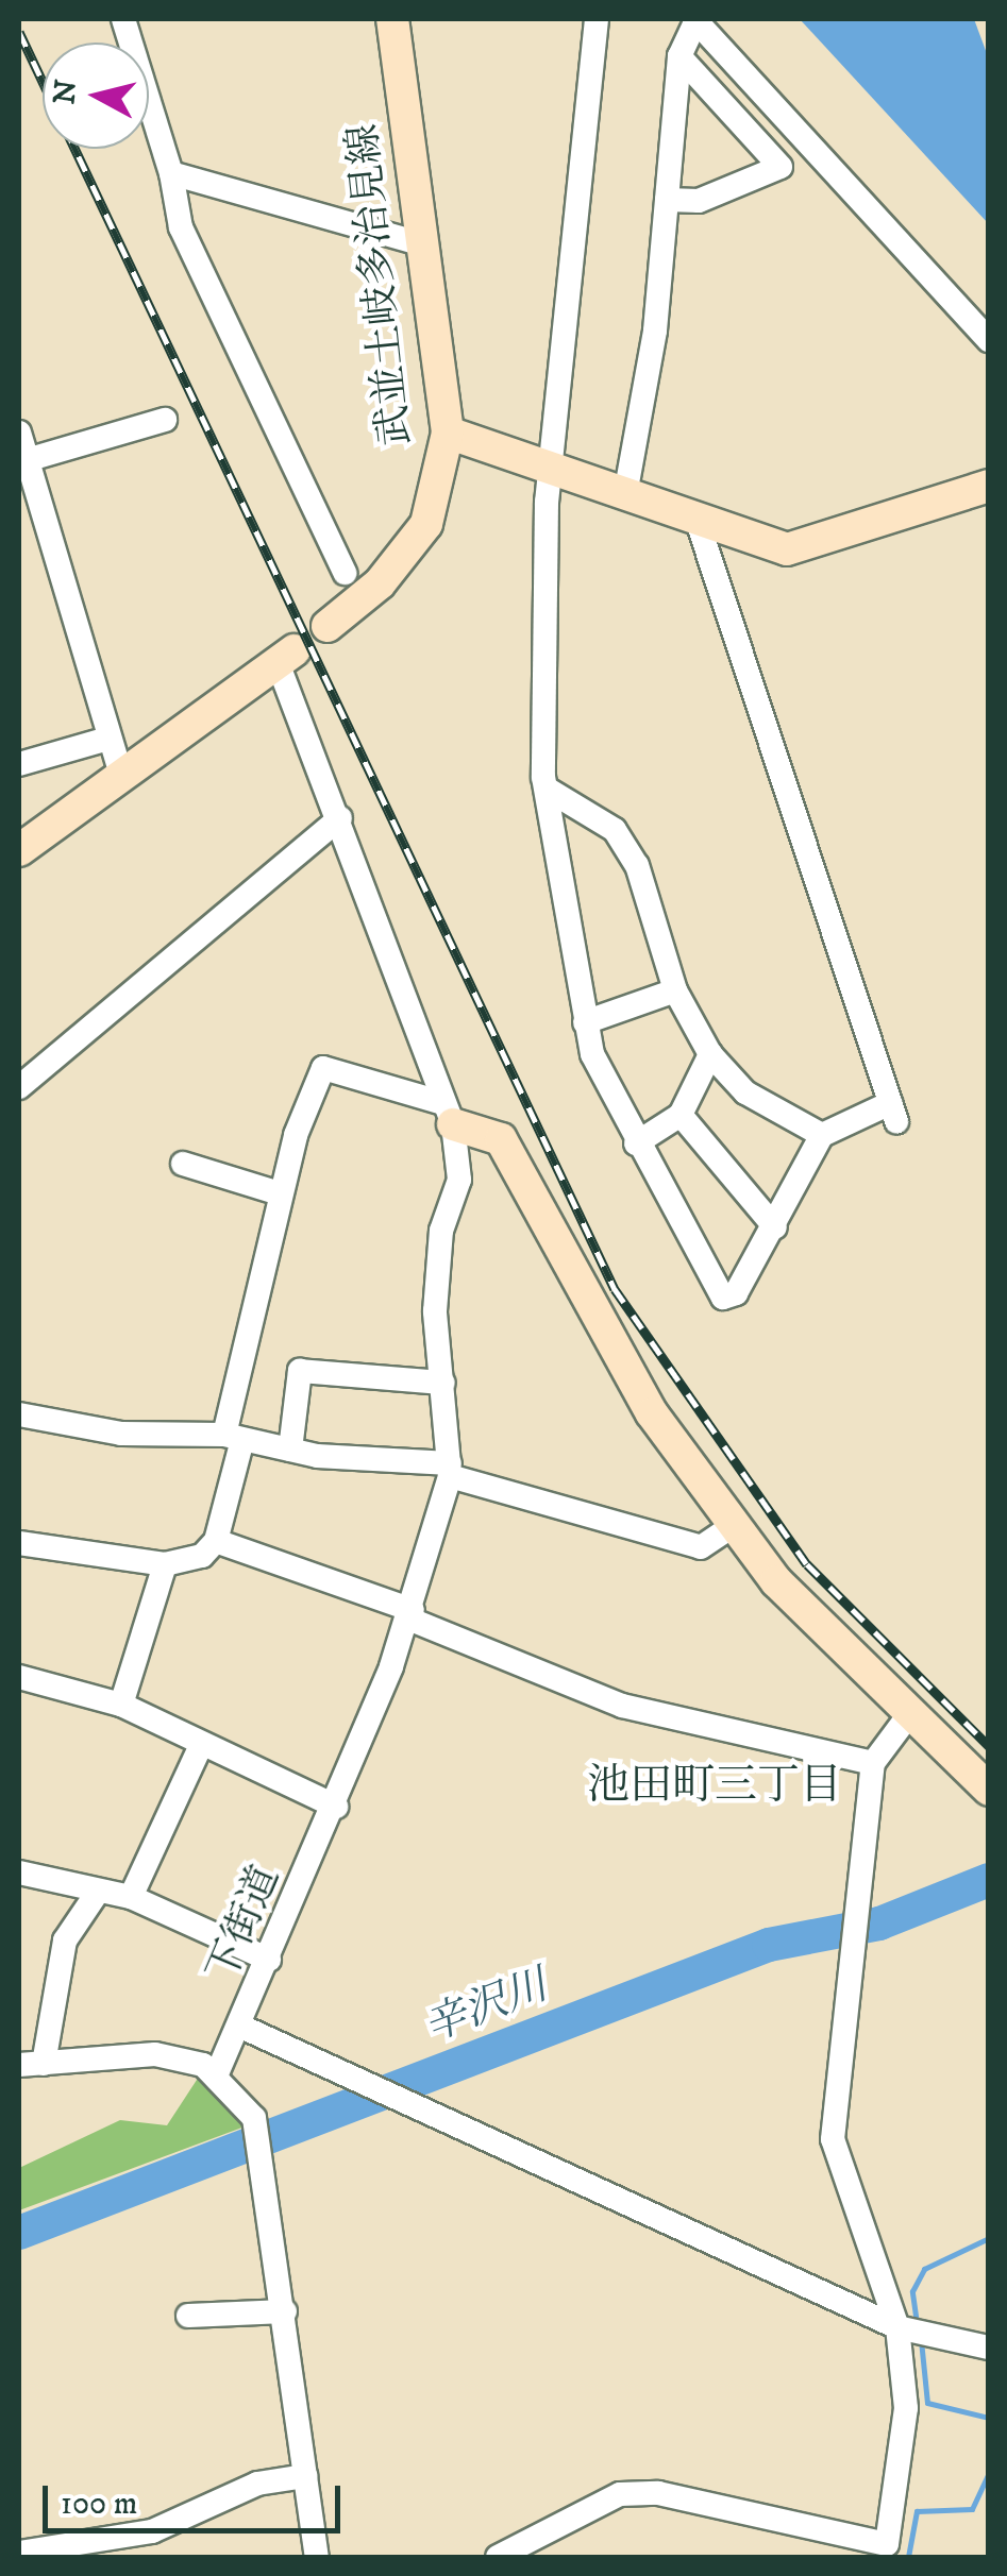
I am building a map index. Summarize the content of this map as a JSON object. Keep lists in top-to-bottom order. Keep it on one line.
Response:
{"streets":{"street":["武並土岐多治見線","下街道"]},"districts":["池田町三丁目"],"water":["辛沢川"],"scale_bar":"100 m","north":"left"}
